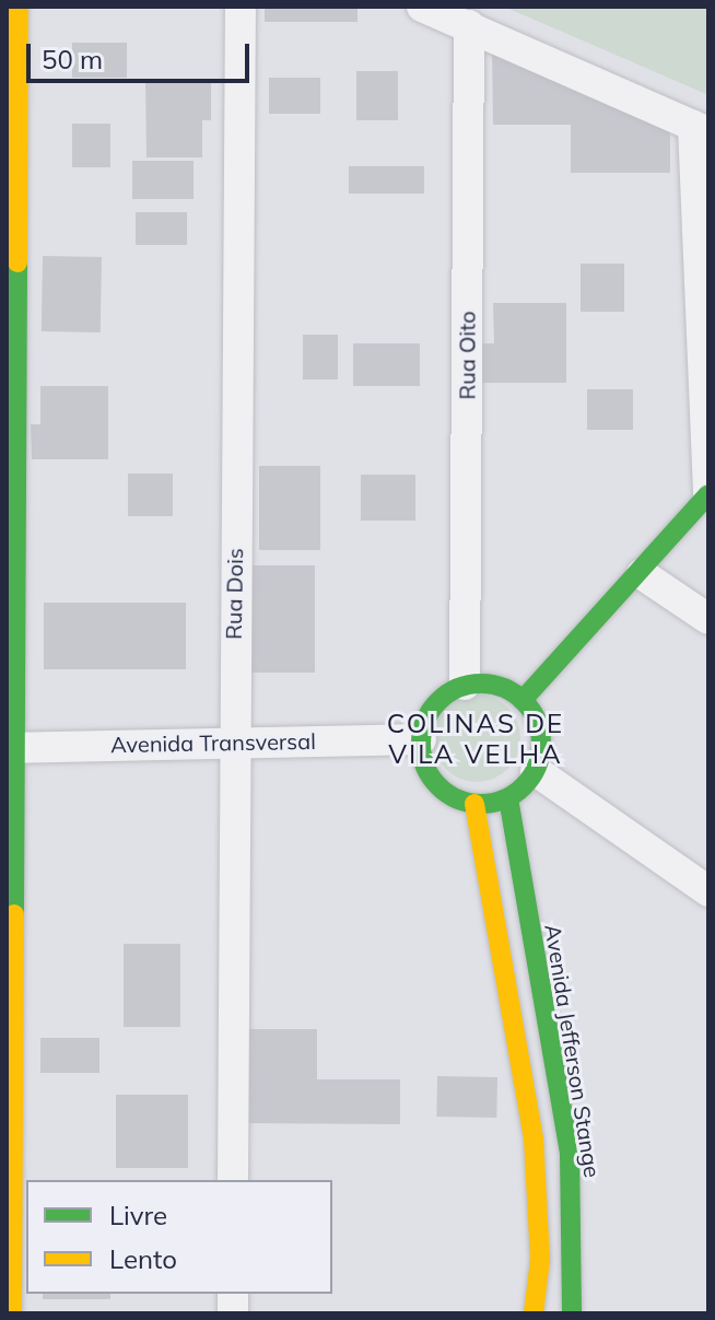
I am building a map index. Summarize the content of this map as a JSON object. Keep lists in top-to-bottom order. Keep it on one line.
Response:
{"streets":{"street":["Rua Oito","Rua Dois","Avenida Transversal","Avenida Jefferson Stange"]},"crossings":[["Rua Oito","Avenida Transversal"],["Rua Oito","Avenida Jefferson Stange"],["Rua Dois","Avenida Transversal"],["Avenida Transversal","Avenida Jefferson Stange"]],"districts":["COLINAS DE VILA VELHA"],"legend":["Livre","Lento"],"scale_bar":"50 m"}
